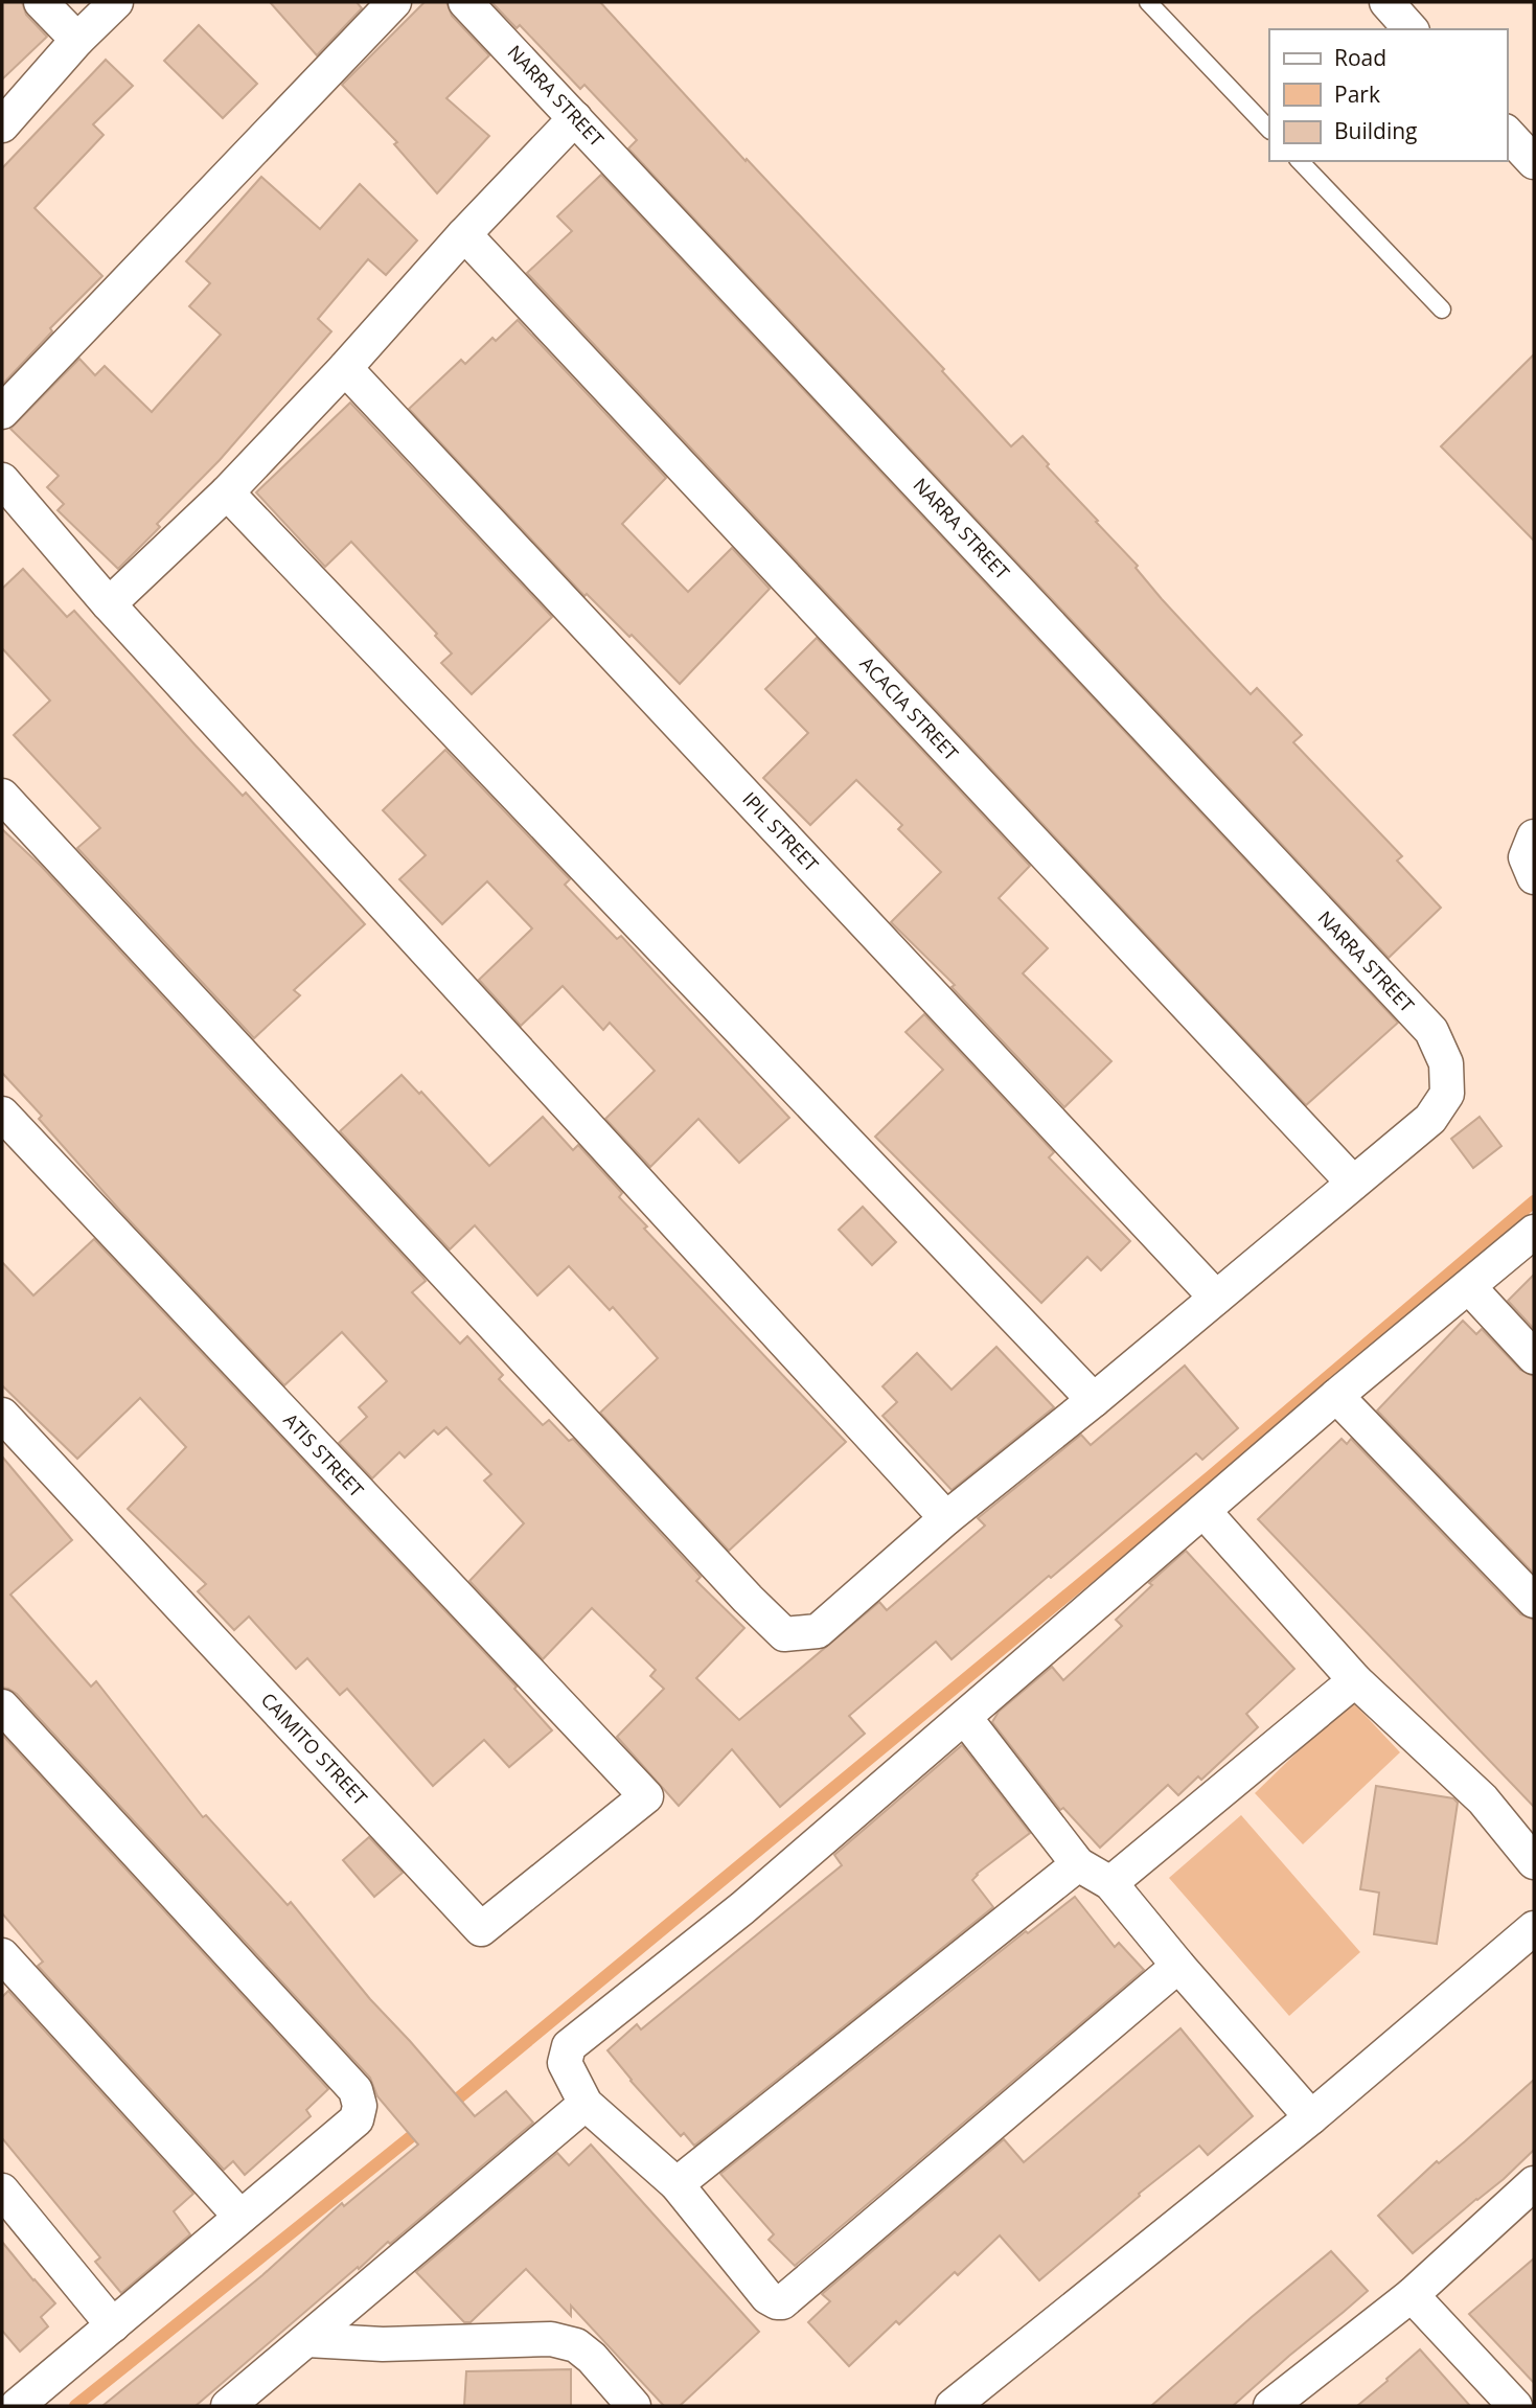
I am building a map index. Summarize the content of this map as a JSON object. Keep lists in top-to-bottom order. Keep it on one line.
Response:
{"streets":{"street":["NARRA STREET","ACACIA STREET","IPIL STREET","ATIS STREET","CAIMITO STREET"]},"crossings":[["NARRA STREET","ACACIA STREET"],["ATIS STREET","CAIMITO STREET"]],"legend":["Road","Park","Building"]}
